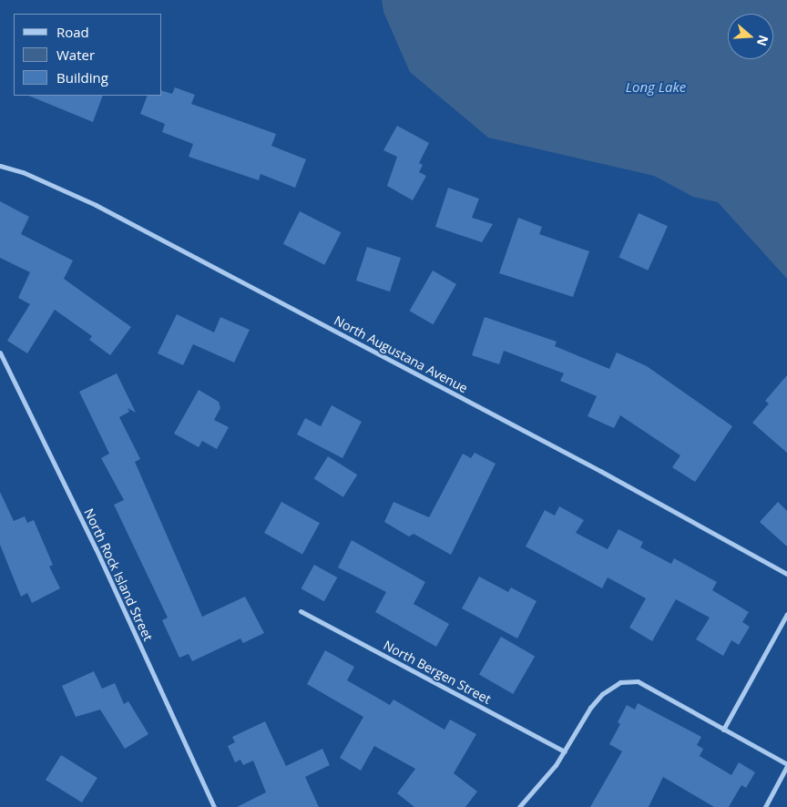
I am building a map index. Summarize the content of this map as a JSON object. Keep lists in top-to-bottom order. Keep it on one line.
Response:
{"streets":{"street":["North Augustana Avenue","North Rock Island Street","North Bergen Street"]},"water":["Long Lake"],"legend":["Road","Water","Building"],"north":"right"}
